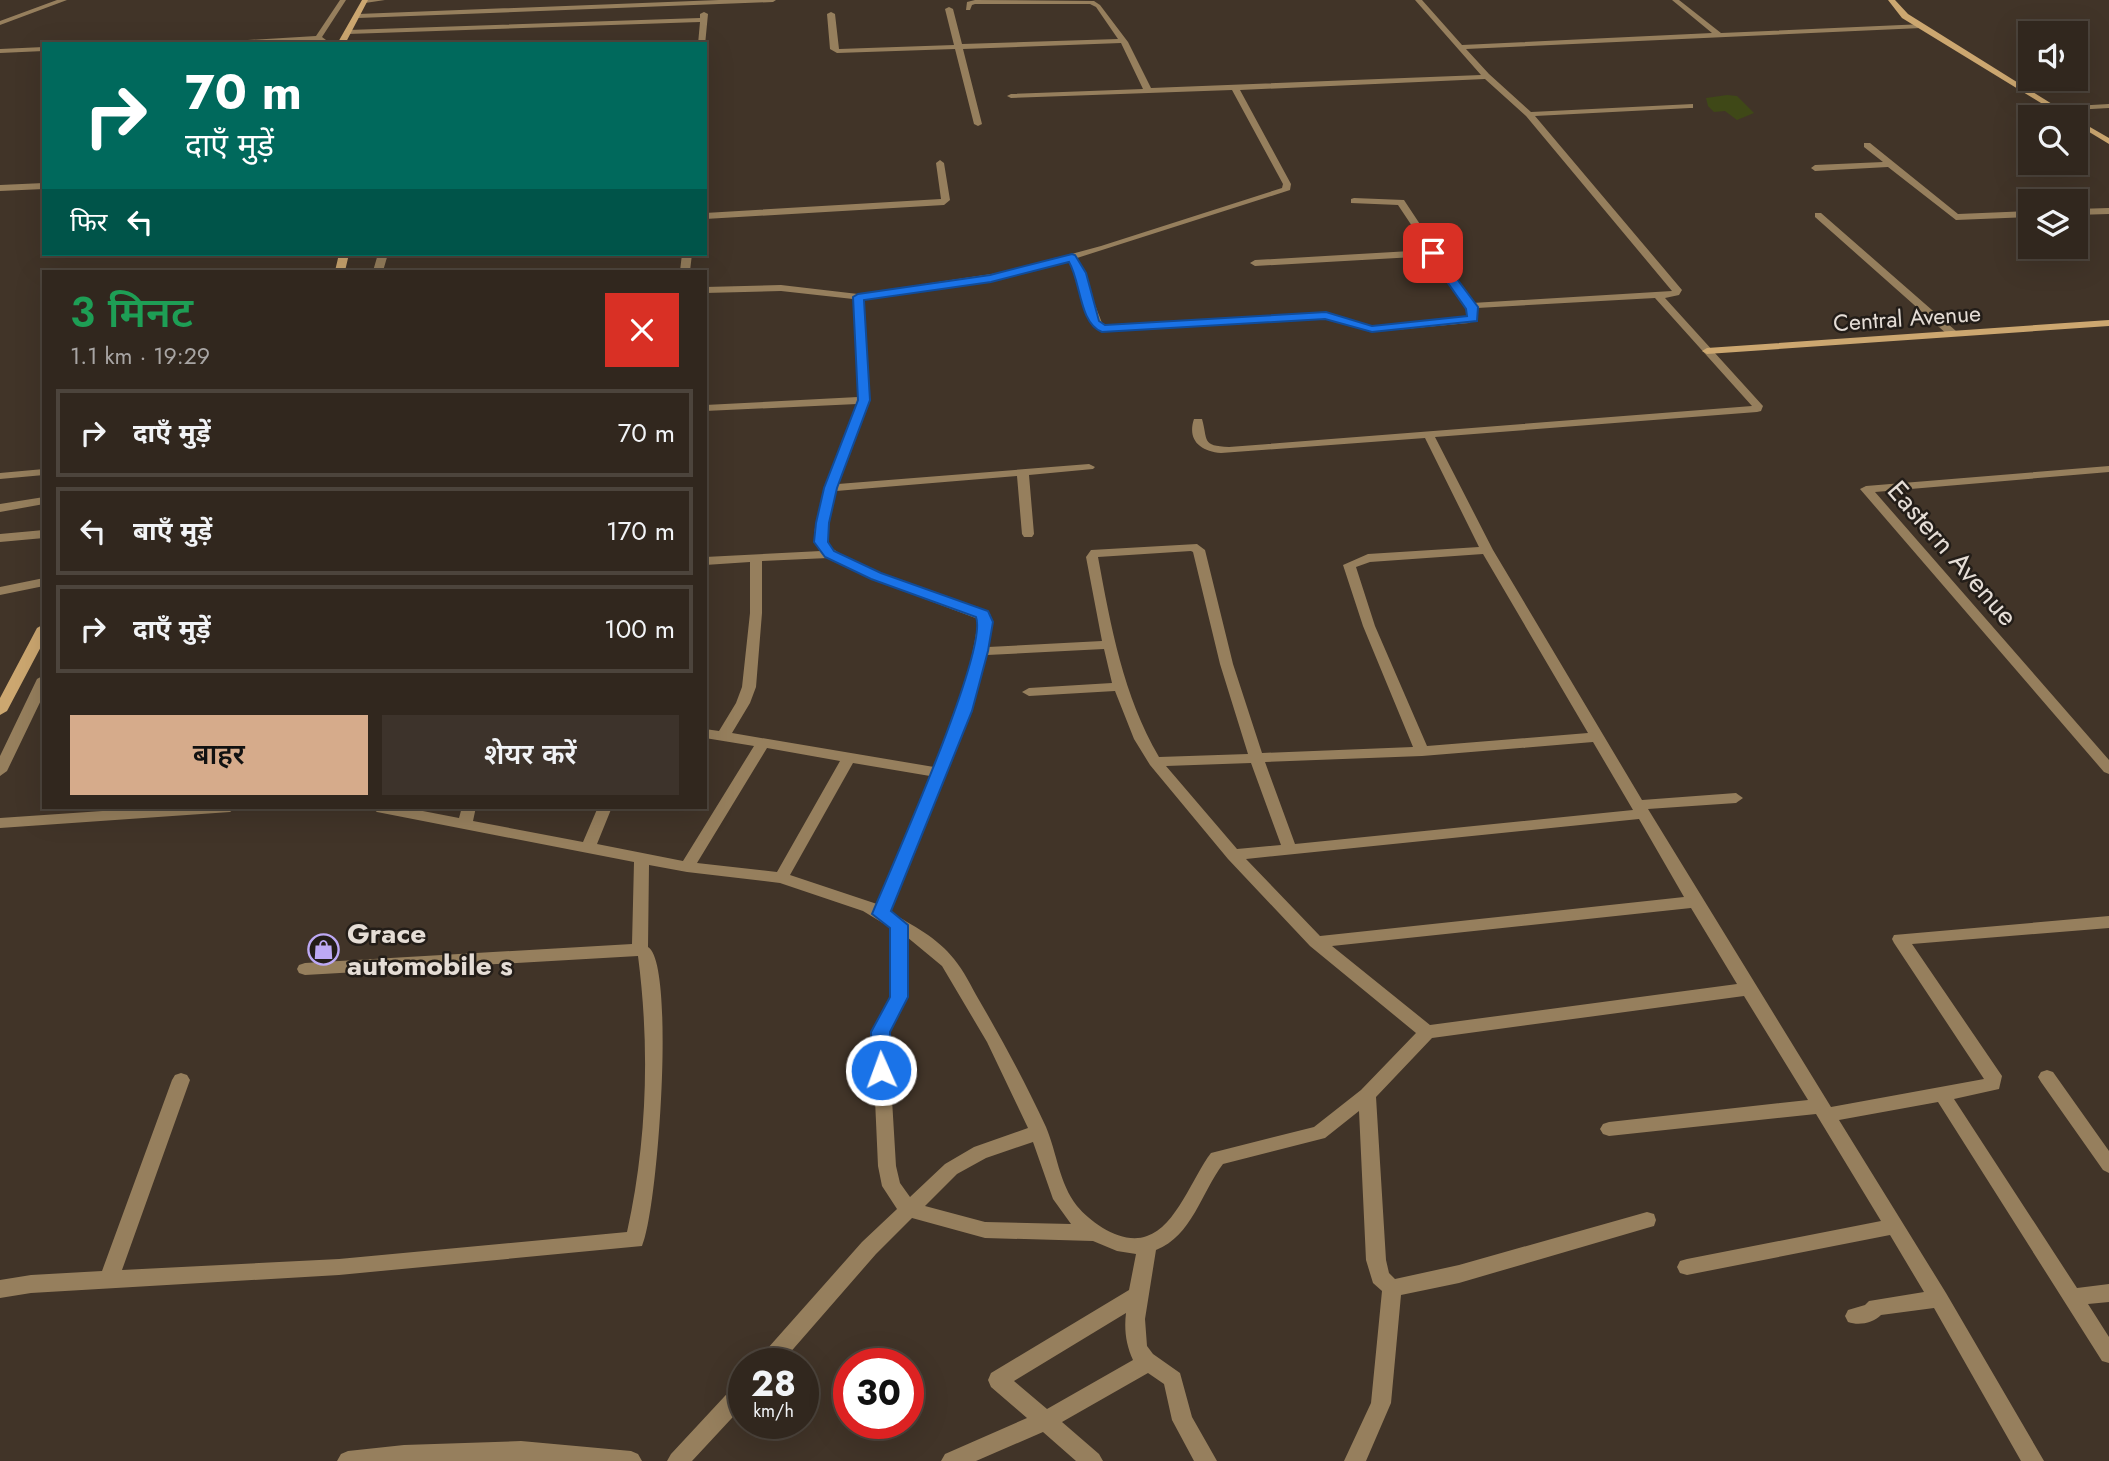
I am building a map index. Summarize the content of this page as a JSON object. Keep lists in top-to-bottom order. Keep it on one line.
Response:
{"streets":{"street":["Central Avenue","Eastern Avenue"]},"places":{"shop":["Grace automobile s"]},"page":{"turn":["70 m","दाएँ मुड़ें"],"then":"फिर","heading":["3 मिनट","1.1 km · 19:29"],"list":[{"name":"दाएँ मुड़ें","value":"70 m"},{"name":"बाएँ मुड़ें","value":"170 m"},{"name":"दाएँ मुड़ें","value":"100 m"}],"buttons":["बाहर","शेयर करें"],"speed":"28 km/h","limit":"30"}}
